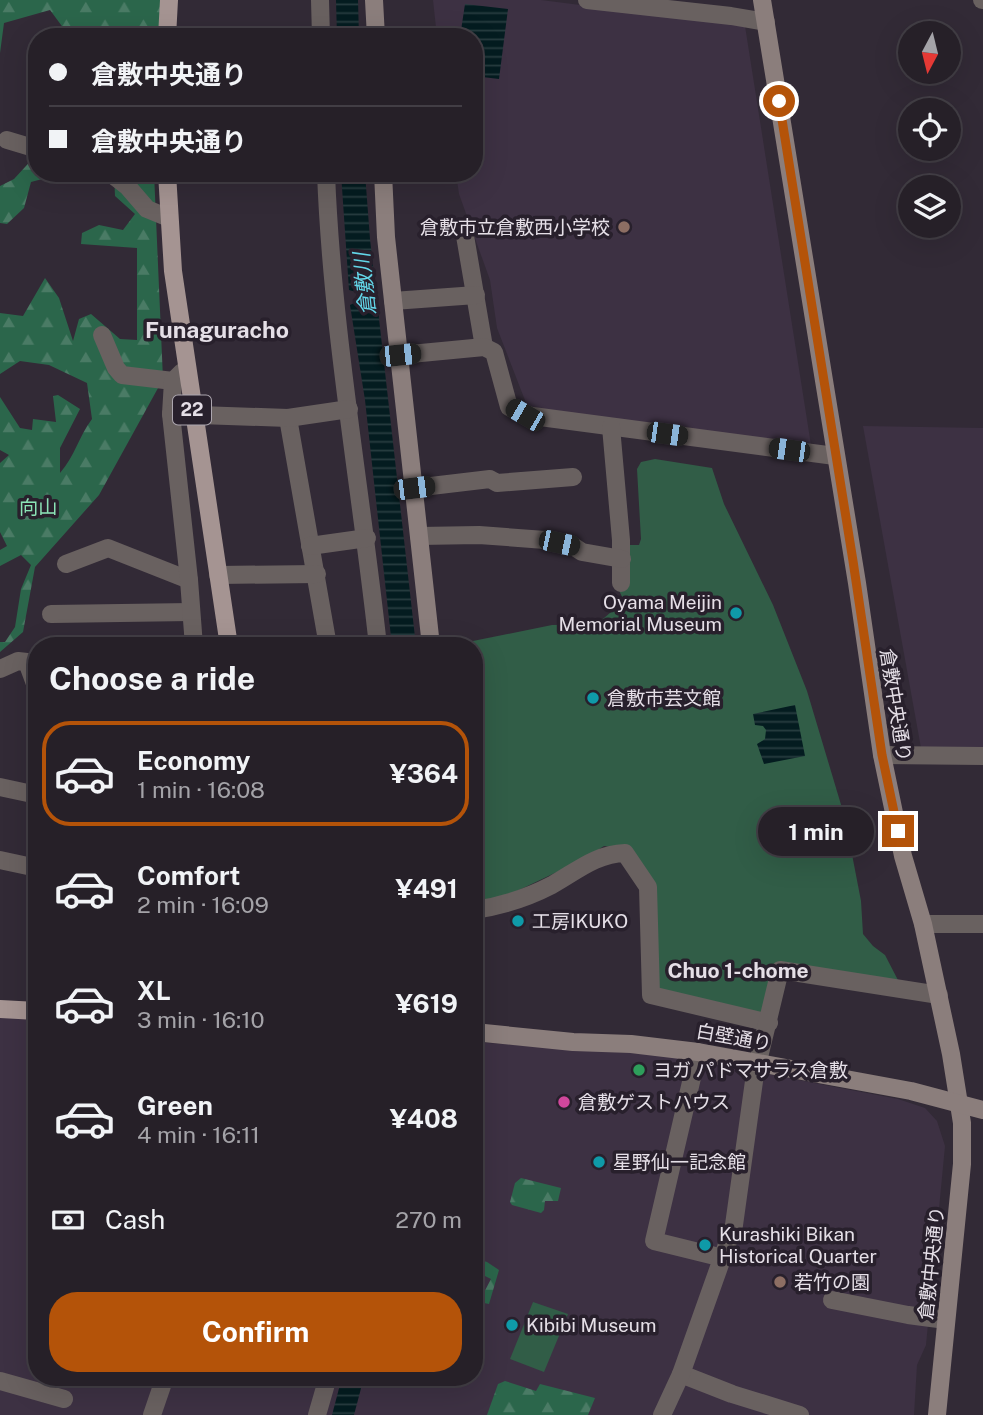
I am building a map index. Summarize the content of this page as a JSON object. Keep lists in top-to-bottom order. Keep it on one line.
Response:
{"streets":{"main road":["22"],"street":["倉敷中央通り","白壁通り"]},"crossings":[["倉敷中央通り","白壁通り"]],"districts":["Funaguracho","Chuo 1-chome"],"water":["倉敷川"],"parks":["向山"],"places":["倉敷市立倉敷西小学校","Oyama Meijin Memorial Museum","倉敷市芸文館","工房IKUKO","ヨガ パドマサラス倉敷","倉敷ゲストハウス","星野仙一記念館","Kurashiki Bikan Historical Quarter","若竹の園","Kibibi Museum"],"north":"bottom","page":{"banner":["倉敷中央通り","倉敷中央通り"],"heading":"Choose a ride","list":[{"name":"Economy","note":"1 min · 16:08","value":"¥364"},{"name":"Comfort","note":"2 min · 16:09","value":"¥491"},{"name":"XL","note":"3 min · 16:10","value":"¥619"},{"name":"Green","note":"4 min · 16:11","value":"¥408"}],"bubble":"1 min","pay":["Cash","270 m"],"buttons":"Confirm"}}
